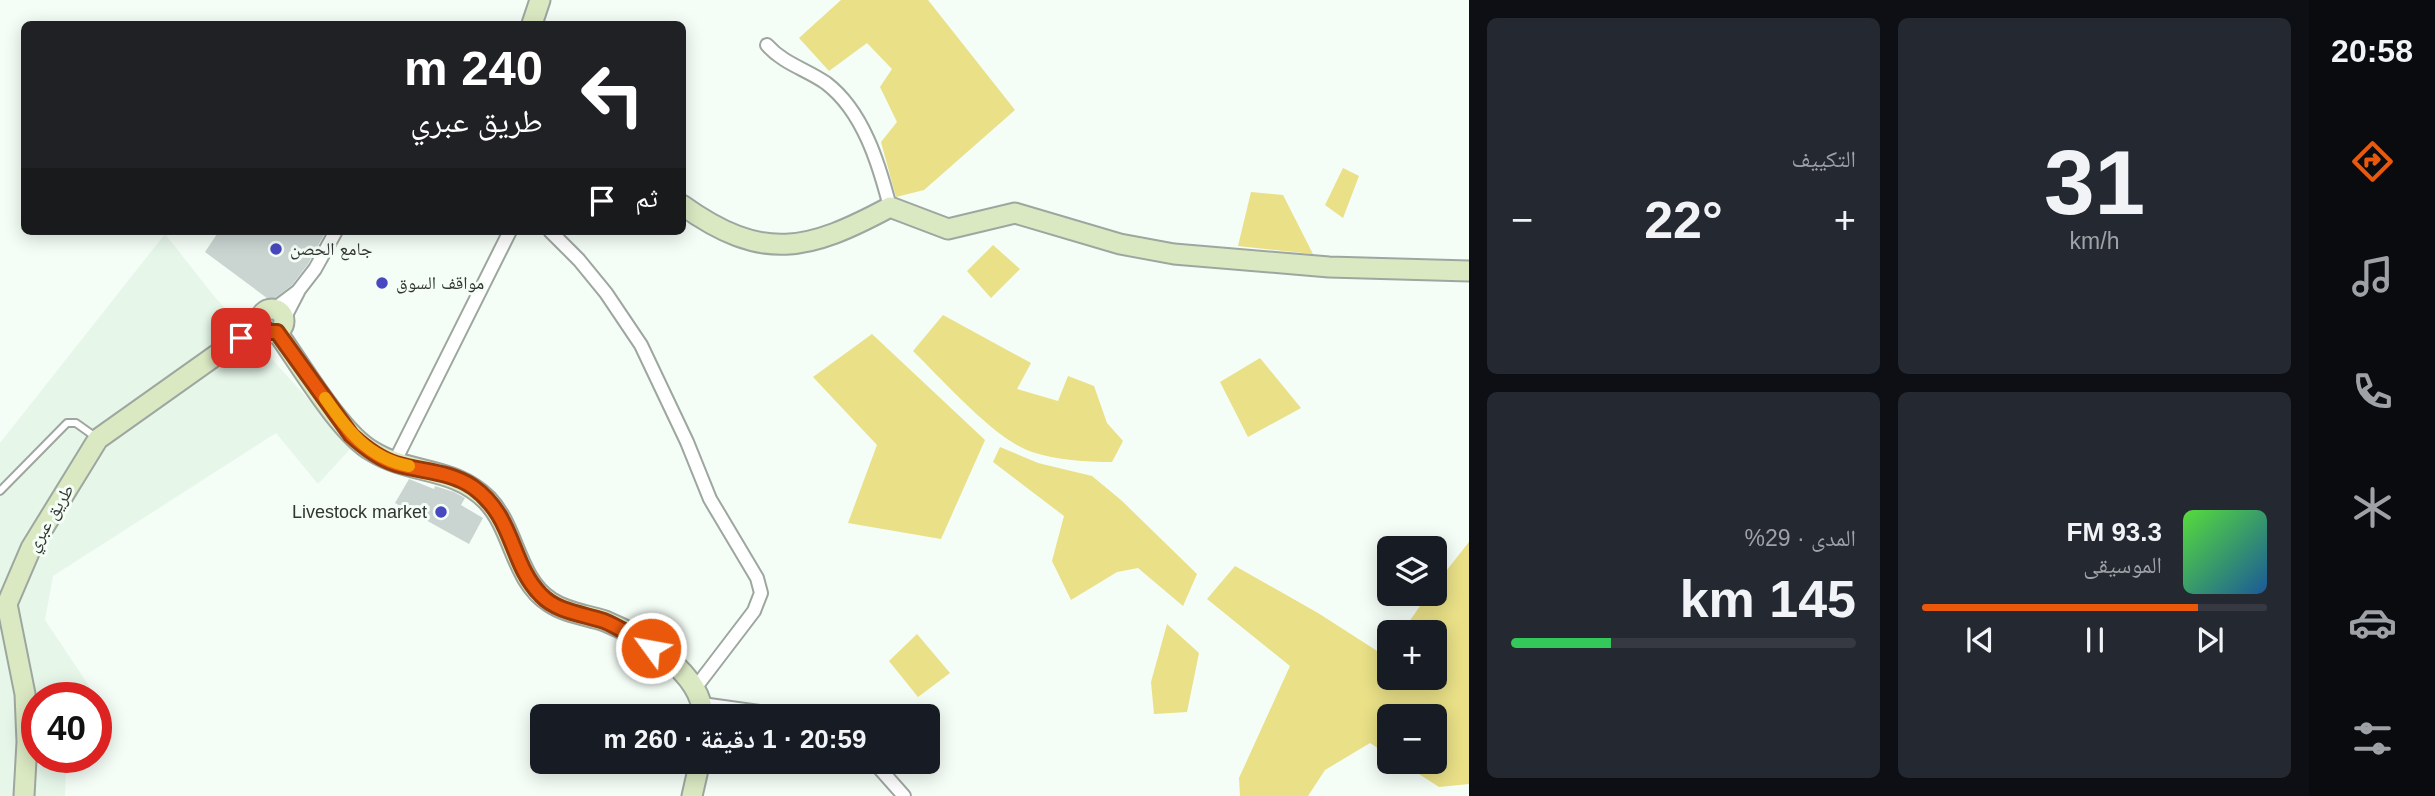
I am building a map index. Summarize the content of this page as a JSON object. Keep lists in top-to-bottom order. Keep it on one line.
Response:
{"streets":{"street":["طريق عبري"]},"places":["جامع الحصن","مواقف السوق","Livestock market"],"page":{"tabs":"20:58","tile":[["31","km/h"],"التكييف",["المدى · 29%","145 km"]],"turn":["240 m","طريق عبري"],"then":"ثم","heat":["−","22°","+"],"song":["93.3 FM","الموسيقى"],"map_buttons":["+","−"],"limit":"40","trip":"20:59 · 1 دقيقة · 260 m"}}
